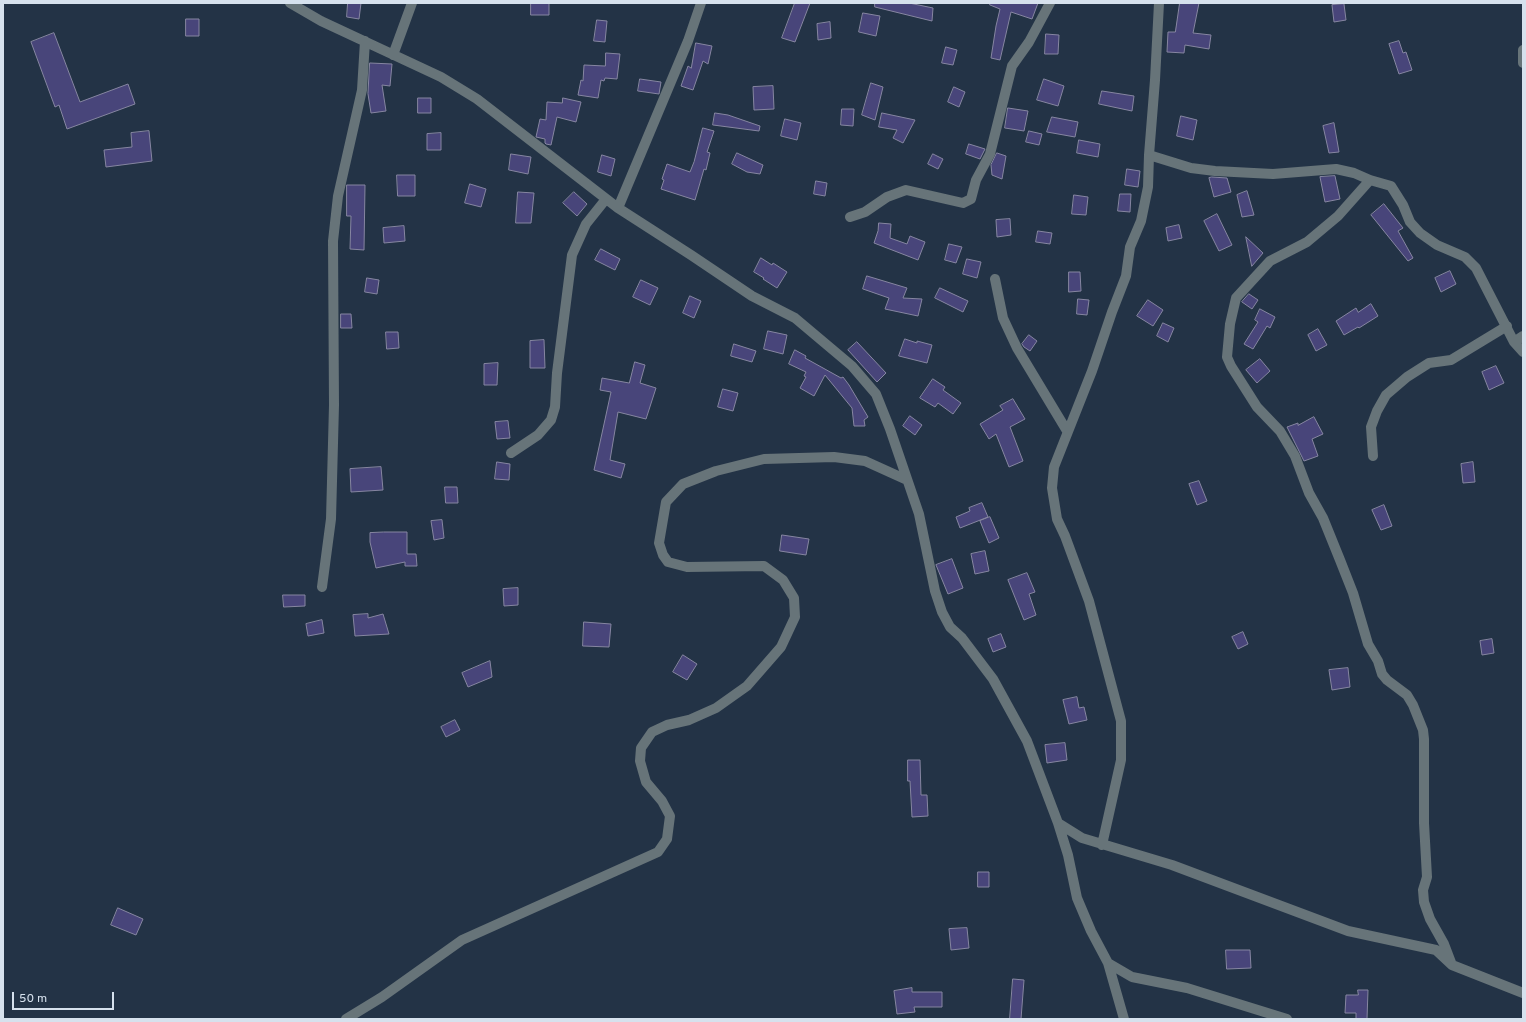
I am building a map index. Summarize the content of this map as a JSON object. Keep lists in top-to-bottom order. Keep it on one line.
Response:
{"scale_bar":"50 m"}
